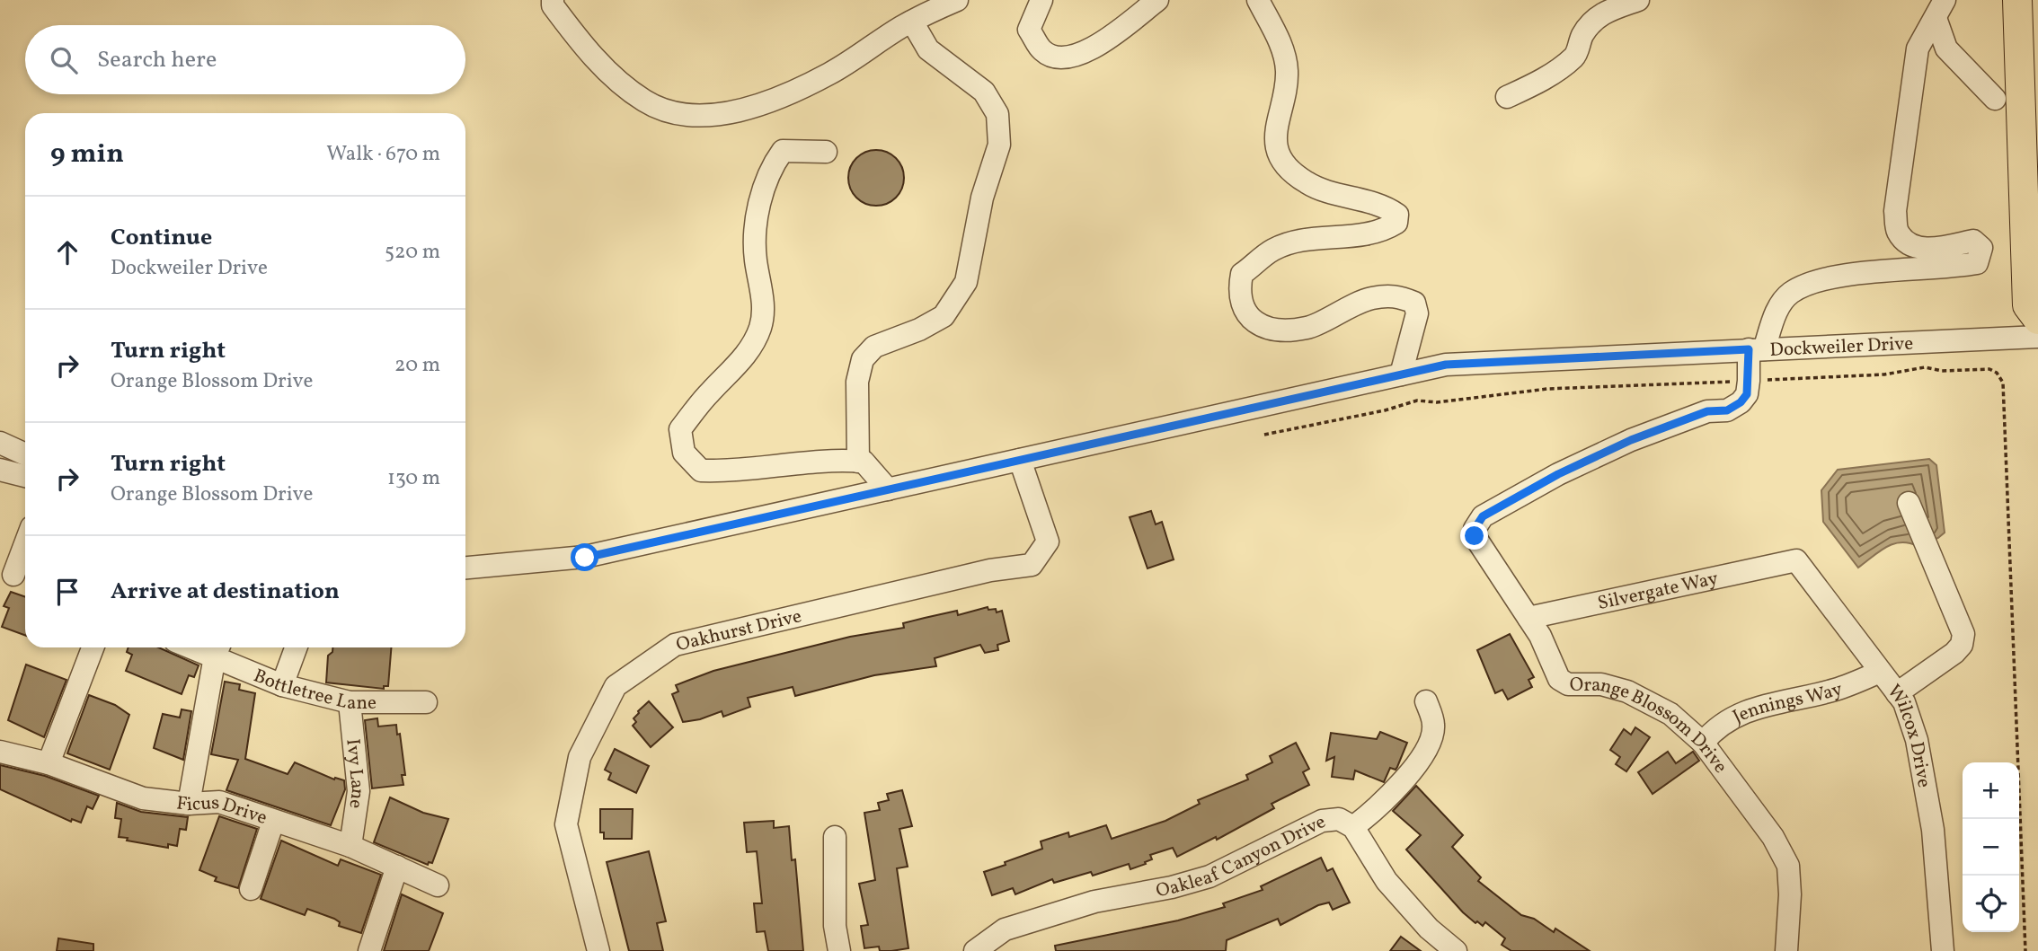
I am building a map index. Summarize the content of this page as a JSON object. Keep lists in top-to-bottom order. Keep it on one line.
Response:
{"streets":{"street":["Dockweiler Drive","Silvergate Way","Oakhurst Drive","Bottletree Lane","Jennings Way","Orange Blossom Drive","Wilcox Drive","Ivy Lane","Ficus Drive","Oakleaf Canyon Drive"]},"crossings":[["Dockweiler Drive","Oakhurst Drive"],["Dockweiler Drive","Orange Blossom Drive"],["Silvergate Way","Orange Blossom Drive"],["Silvergate Way","Wilcox Drive"],["Bottletree Lane","Ivy Lane"],["Jennings Way","Orange Blossom Drive"],["Jennings Way","Wilcox Drive"],["Ivy Lane","Ficus Drive"]],"page":{"search":"Search here","heading":["9 min","Walk · 670 m"],"list":[["Continue","Dockweiler Drive","520 m"],["Turn right","Orange Blossom Drive","20 m"],["Turn right","Orange Blossom Drive","130 m"],"Arrive at destination"],"map_buttons":["+","−"]}}
